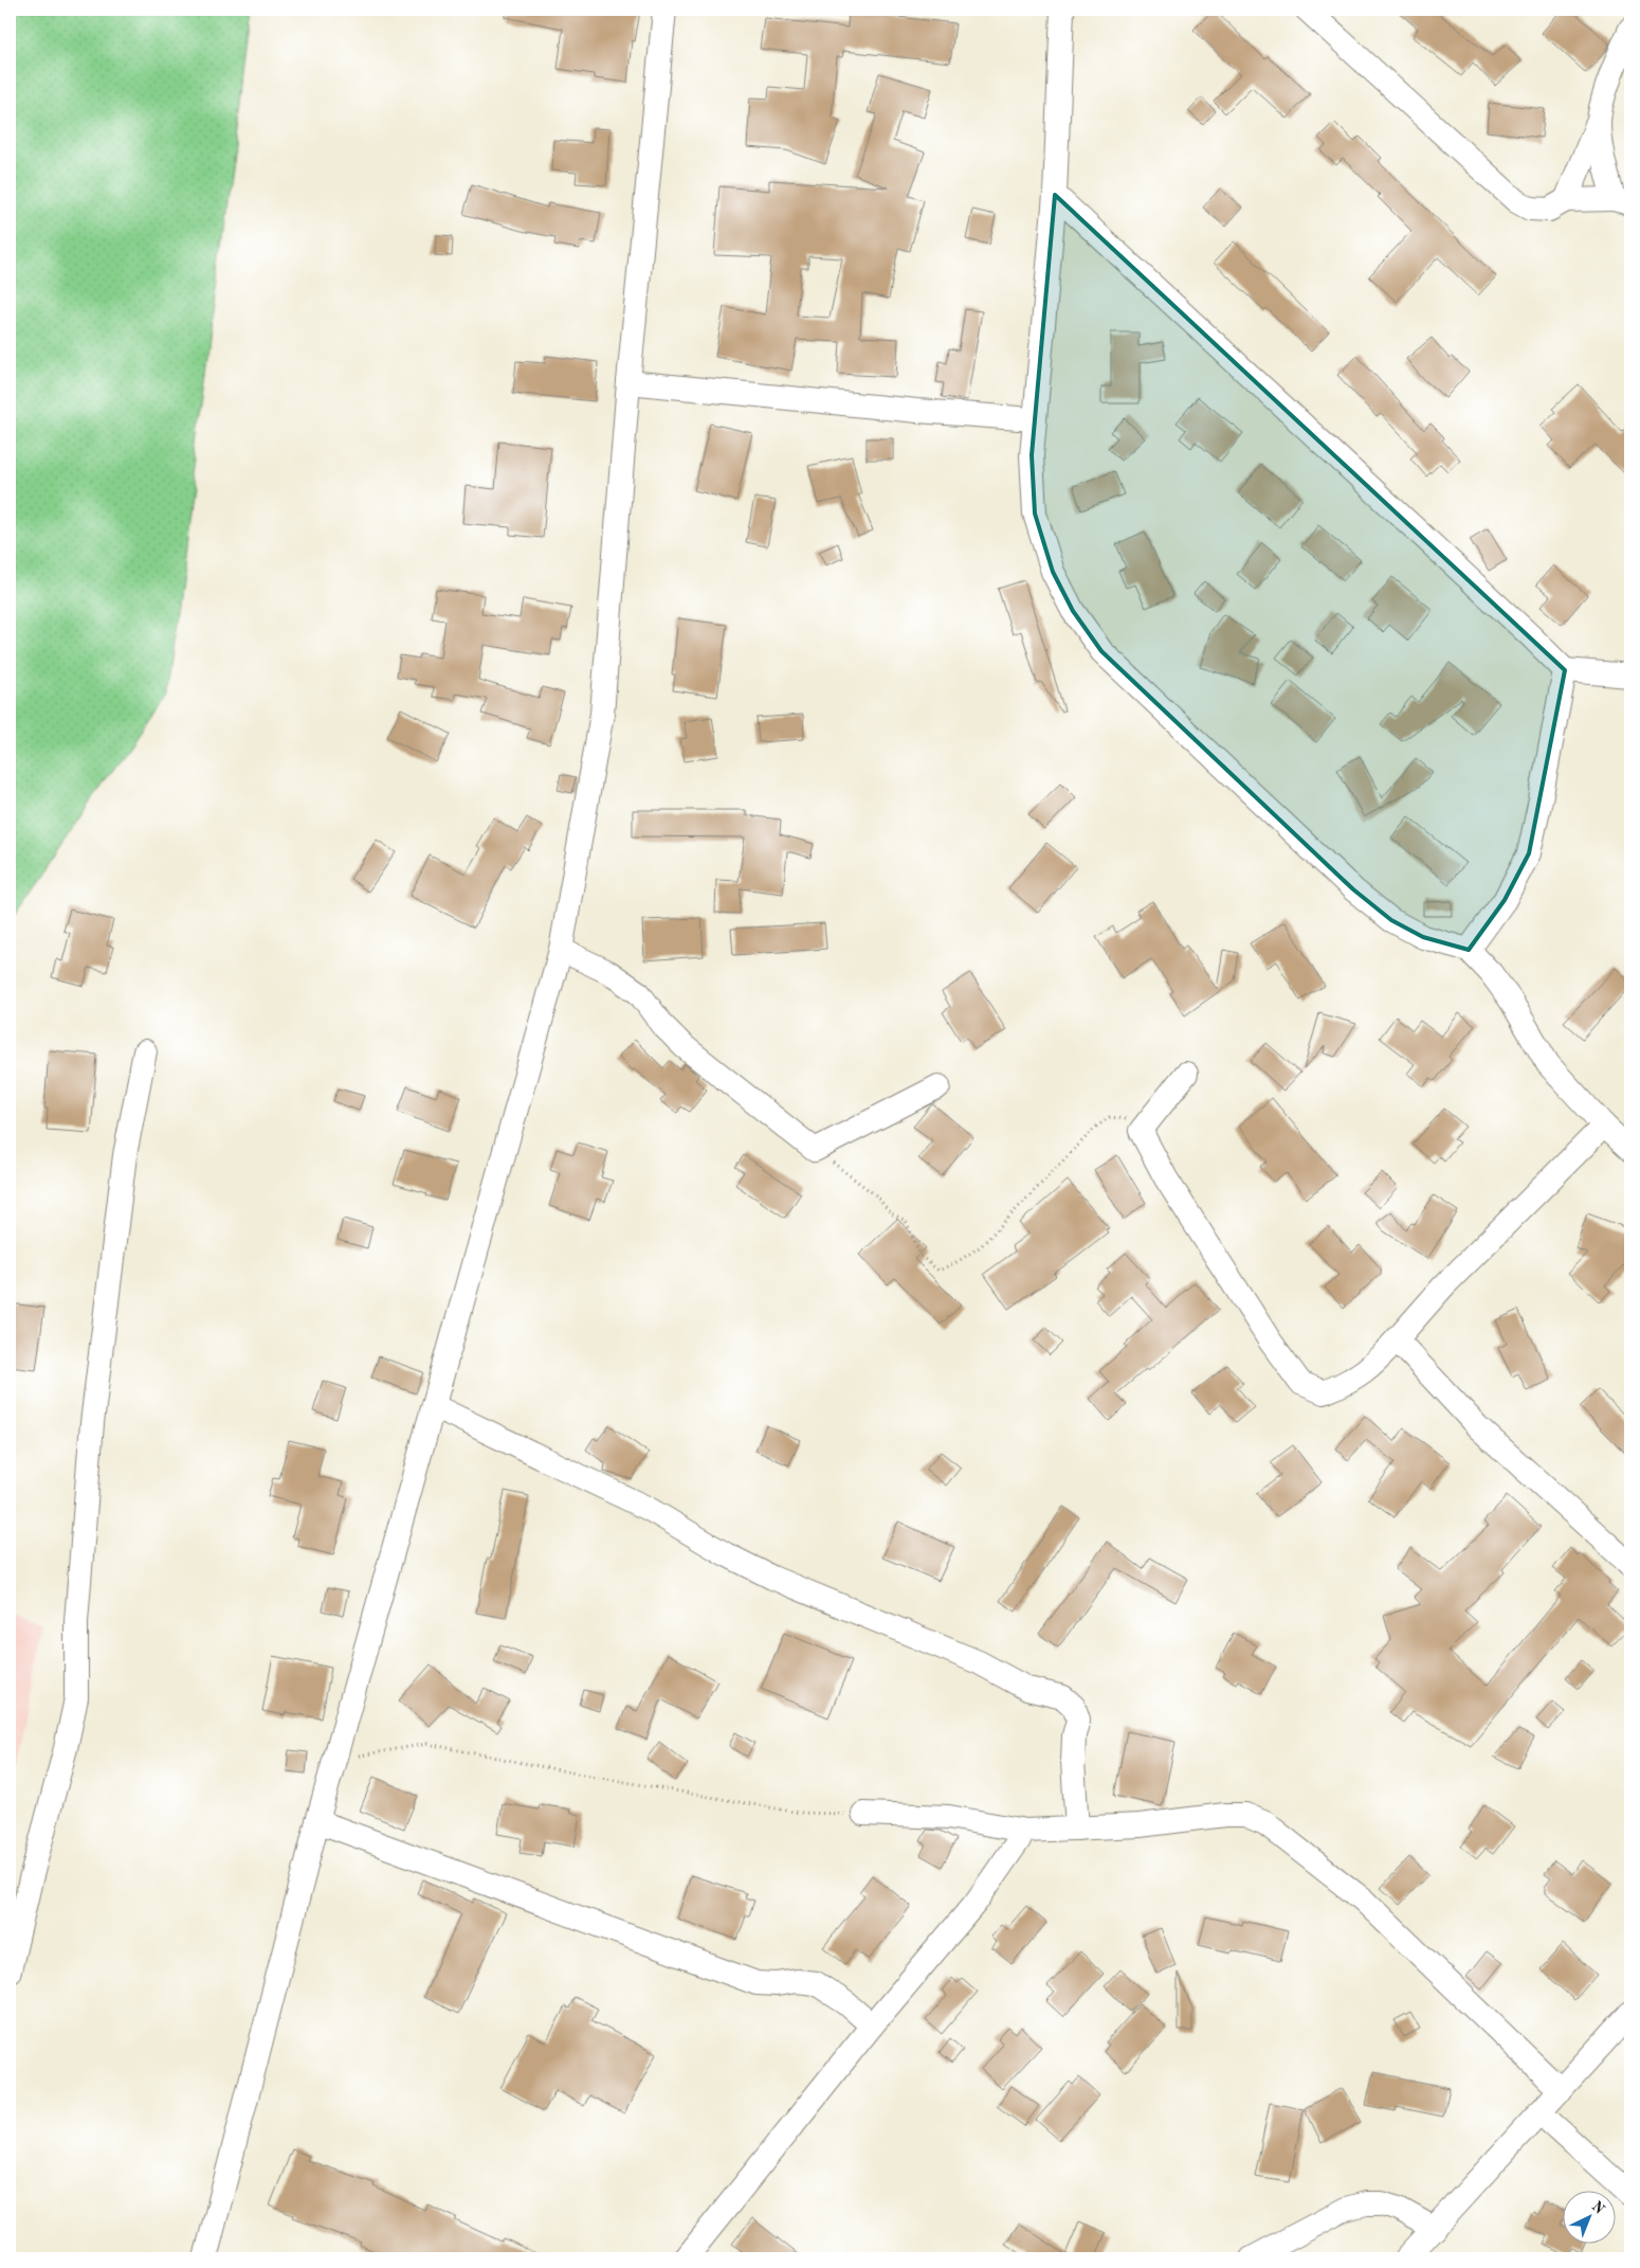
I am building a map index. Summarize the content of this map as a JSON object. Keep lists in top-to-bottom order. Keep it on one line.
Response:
{"north":"top right"}
